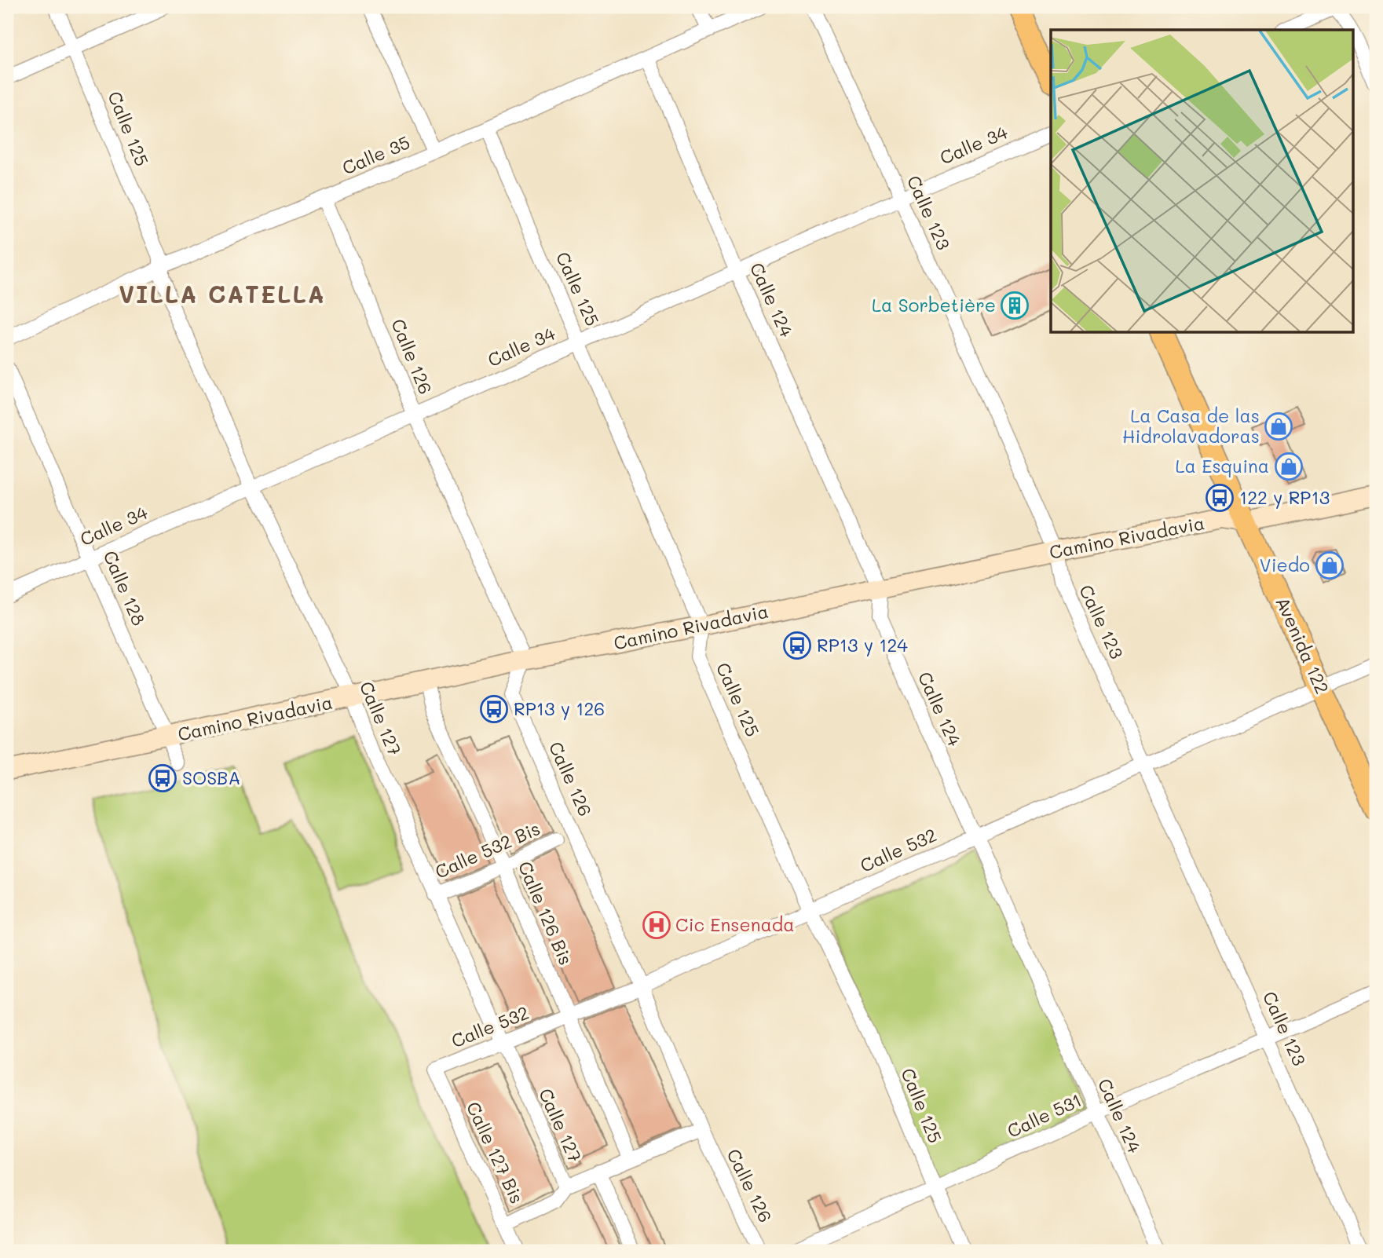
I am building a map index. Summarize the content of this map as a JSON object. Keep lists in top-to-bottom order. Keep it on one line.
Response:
{"streets":{"highway":["Avenida 122"],"main road":["Camino Rivadavia"],"street":["Calle 125","Calle 34","Calle 35","Calle 123","Calle 124","Calle 126","Calle 128","Calle 127","Calle 532 Bis","Calle 532","Calle 126 Bis","Calle 531","Calle 127 Bis"]},"crossings":[["Calle 125","Calle 34"],["Calle 125","Calle 35"],["Calle 125","Camino Rivadavia"],["Calle 125","Calle 127"],["Calle 125","Calle 532"],["Calle 125","Calle 531"],["Calle 34","Calle 123"],["Calle 34","Calle 124"],["Calle 34","Calle 126"],["Calle 34","Calle 128"],["Calle 34","Calle 127"],["Calle 35","Calle 124"],["Calle 35","Calle 126"],["Calle 35","Calle 127"],["Calle 123","Camino Rivadavia"],["Calle 123","Calle 532"],["Calle 123","Calle 531"],["Calle 124","Camino Rivadavia"],["Calle 124","Calle 532"],["Calle 124","Calle 531"],["Calle 126","Camino Rivadavia"],["Calle 126","Calle 532"],["Camino Rivadavia","Calle 128"],["Camino Rivadavia","Avenida 122"],["Camino Rivadavia","Calle 127"],["Camino Rivadavia","Calle 126 Bis"],["Avenida 122","Calle 532"],["Calle 127","Calle 532 Bis"],["Calle 127","Calle 532"],["Calle 532 Bis","Calle 126 Bis"],["Calle 532","Calle 126 Bis"],["Calle 532","Calle 127 Bis"]],"districts":["VILLA CATELLA"],"places":{"building":["La Sorbetière"],"shop":["La Casa de las Hidrolavadoras","La Esquina","Viedo"],"bus stop":["122 y RP13","RP13 y 124","RP13 y 126","SOSBA"],"hospital":["Cic Ensenada"]}}
